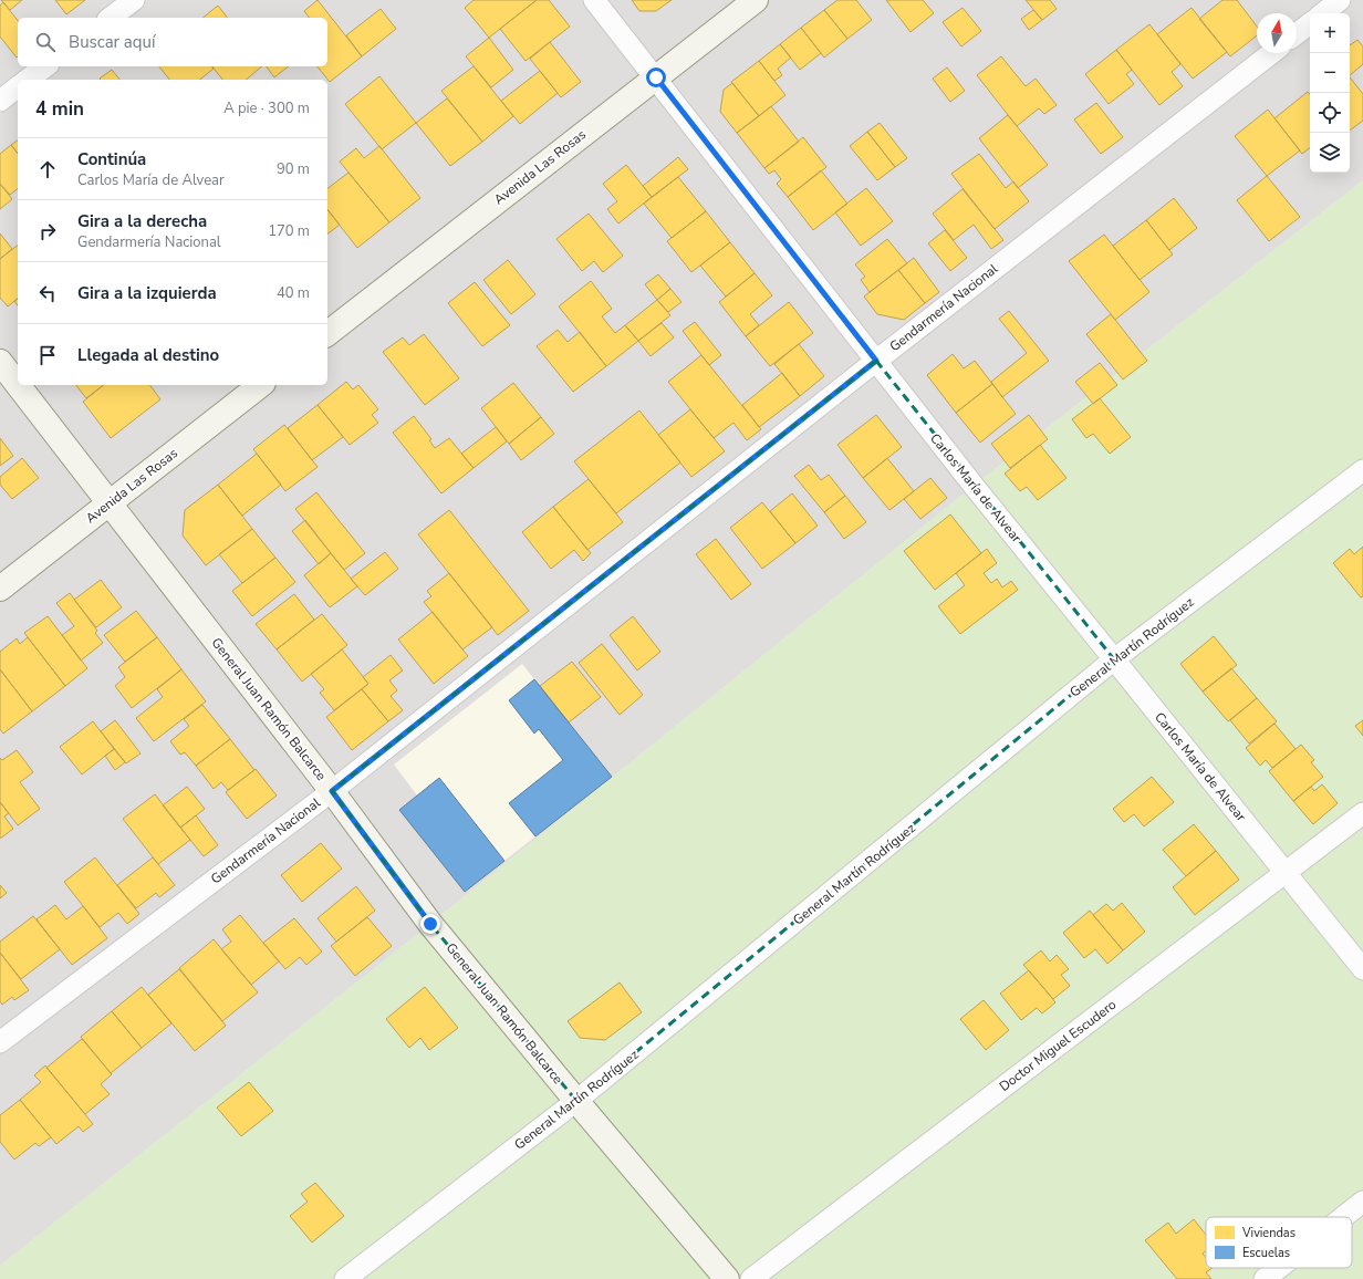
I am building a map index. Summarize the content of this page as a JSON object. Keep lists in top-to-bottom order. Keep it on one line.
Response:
{"streets":{"street":["Avenida Las Rosas","Gendarmería Nacional","Carlos María de Alvear","General Martín Rodríguez","General Juan Ramón Balcarce","Doctor Miguel Escudero"]},"crossings":[["Avenida Las Rosas","Carlos María de Alvear"],["Avenida Las Rosas","General Juan Ramón Balcarce"],["Gendarmería Nacional","Carlos María de Alvear"],["Gendarmería Nacional","General Juan Ramón Balcarce"],["Carlos María de Alvear","General Martín Rodríguez"],["Carlos María de Alvear","Doctor Miguel Escudero"],["General Martín Rodríguez","General Juan Ramón Balcarce"]],"legend":["Viviendas","Escuelas"],"north":"top","page":{"map_buttons":["+","−"],"search":"Buscar aquí","heading":["4 min","A pie · 300 m"],"list":[["Continúa","Carlos María de Alvear","90 m"],["Gira a la derecha","Gendarmería Nacional","170 m"],["Gira a la izquierda","40 m"],"Llegada al destino"]}}
